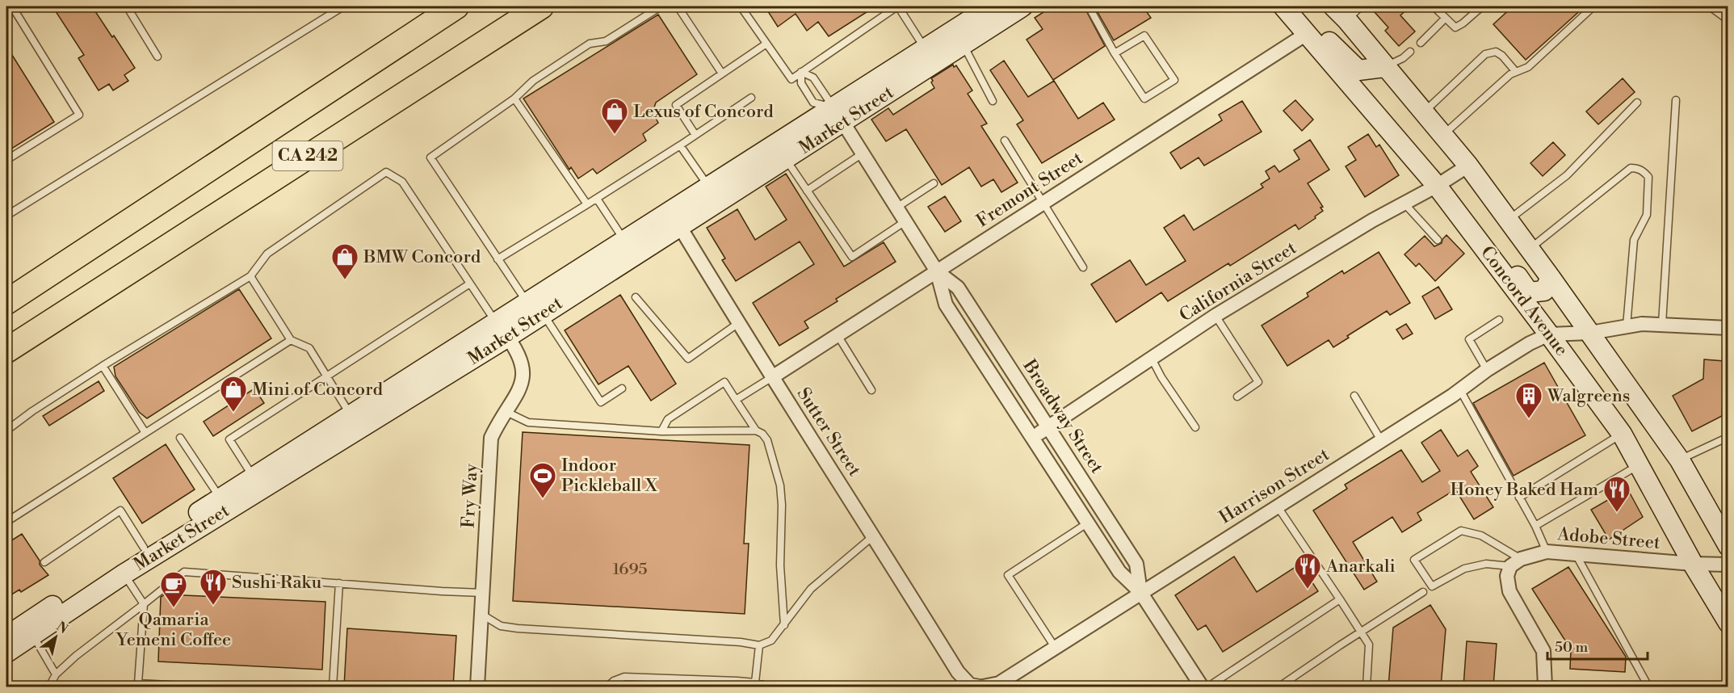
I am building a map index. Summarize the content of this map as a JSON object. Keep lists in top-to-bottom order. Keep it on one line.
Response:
{"streets":{"highway":["CA 242"],"main road":["Market Street","Concord Avenue"],"street":["Fremont Street","California Street","Broadway Street","Sutter Street","Harrison Street","Fry Way","Adobe Street"]},"crossings":[["Market Street","Broadway Street"],["Market Street","Sutter Street"],["Market Street","Fry Way"],["Fremont Street","Concord Avenue"],["Fremont Street","Broadway Street"],["Fremont Street","Sutter Street"],["California Street","Concord Avenue"],["California Street","Broadway Street"],["Concord Avenue","Harrison Street"],["Concord Avenue","Adobe Street"],["Broadway Street","Harrison Street"],["Sutter Street","Harrison Street"]],"places":{"shop":["Lexus of Concord","BMW Concord","Mini of Concord"],"building":["Walgreens"],"sports":["Indoor Pickleball X"],"restaurant":["Honey Baked Ham","Anarkali","Sushi Raku"],"cafe":["Qamaria Yemeni Coffee"]},"house_numbers":["1695"],"scale_bar":"50 m","north":"top right"}
